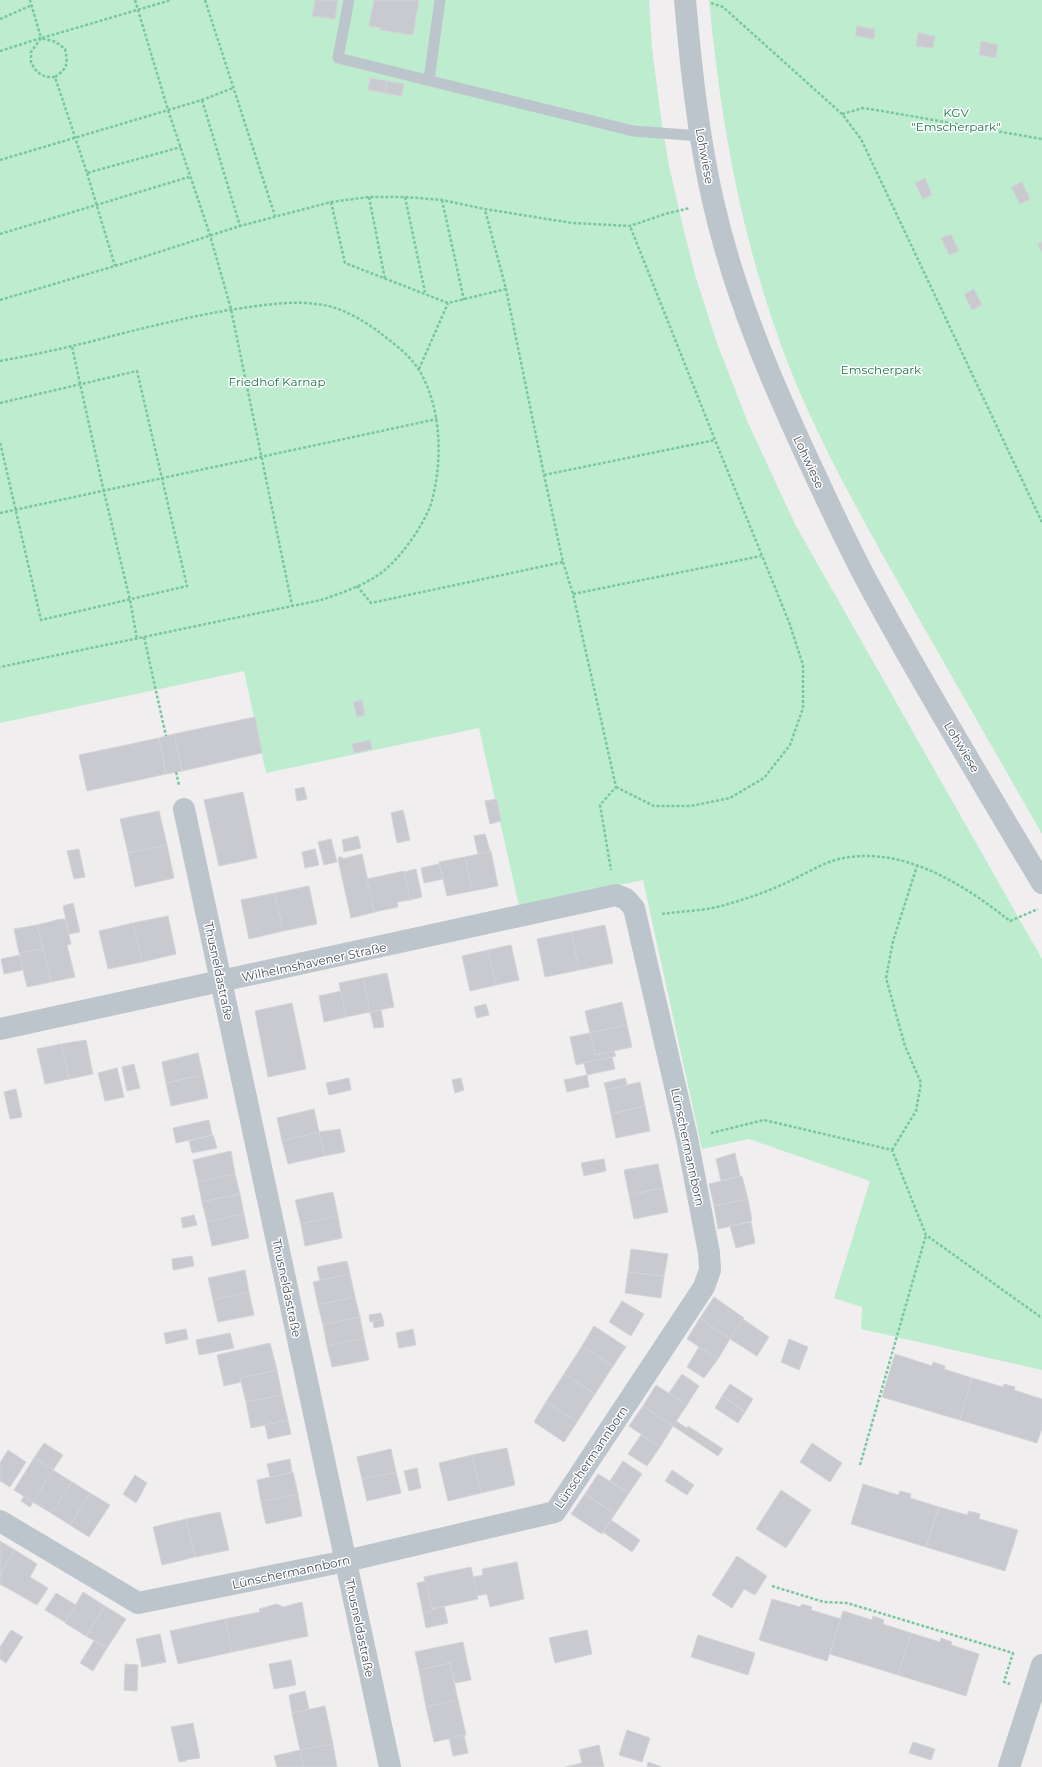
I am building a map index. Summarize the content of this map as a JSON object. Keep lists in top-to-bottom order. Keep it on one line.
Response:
{"streets":{"street":["Lohwiese","Wilhelmshavener Straße","Thusneldastraße","Lünschermannborn"]},"crossings":[["Wilhelmshavener Straße","Thusneldastraße"],["Wilhelmshavener Straße","Lünschermannborn"],["Thusneldastraße","Lünschermannborn"]],"parks":["KGV \"Emscherpark\"","Emscherpark","Friedhof Karnap"]}
